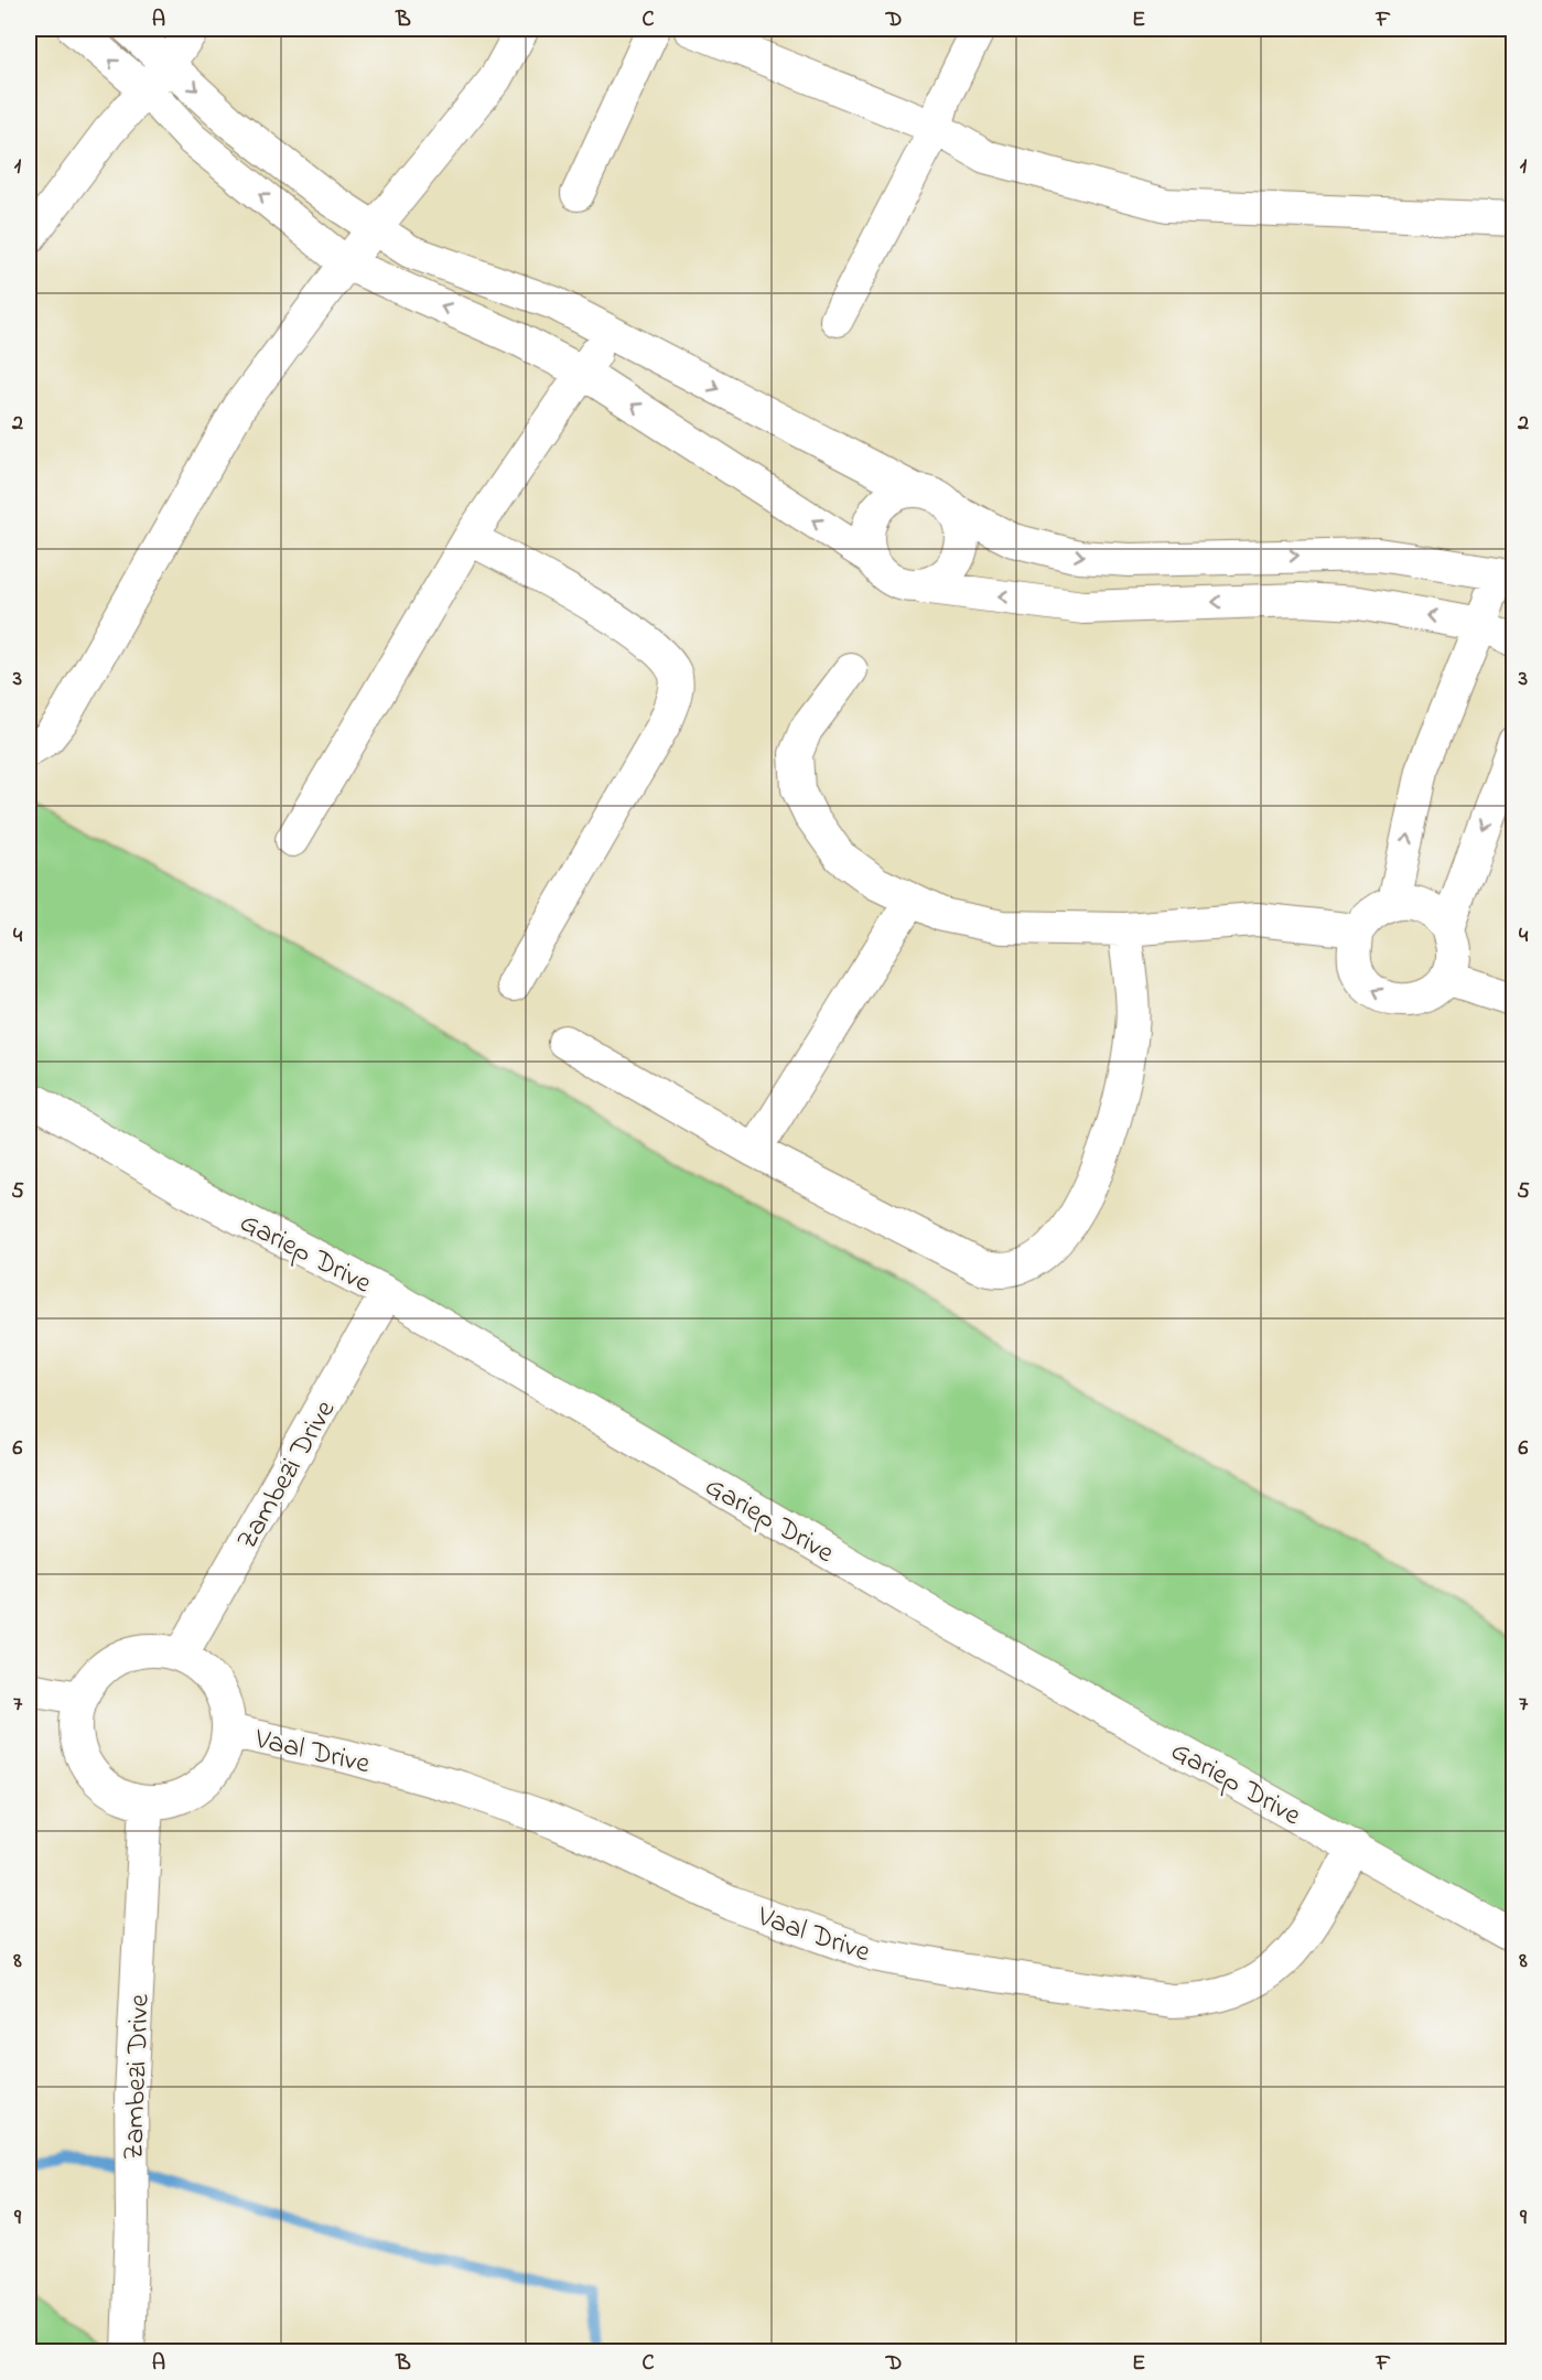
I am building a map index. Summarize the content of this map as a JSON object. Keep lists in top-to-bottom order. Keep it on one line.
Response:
{"streets":{"street":["Gariep Drive","Zambezi Drive","Vaal Drive"]},"crossings":[["Gariep Drive","Zambezi Drive"],["Gariep Drive","Vaal Drive"],["Zambezi Drive","Vaal Drive"]],"grid":{"columns":["A","B","C","D","E","F"],"rows":["1","2","3","4","5","6","7","8","9"]}}
